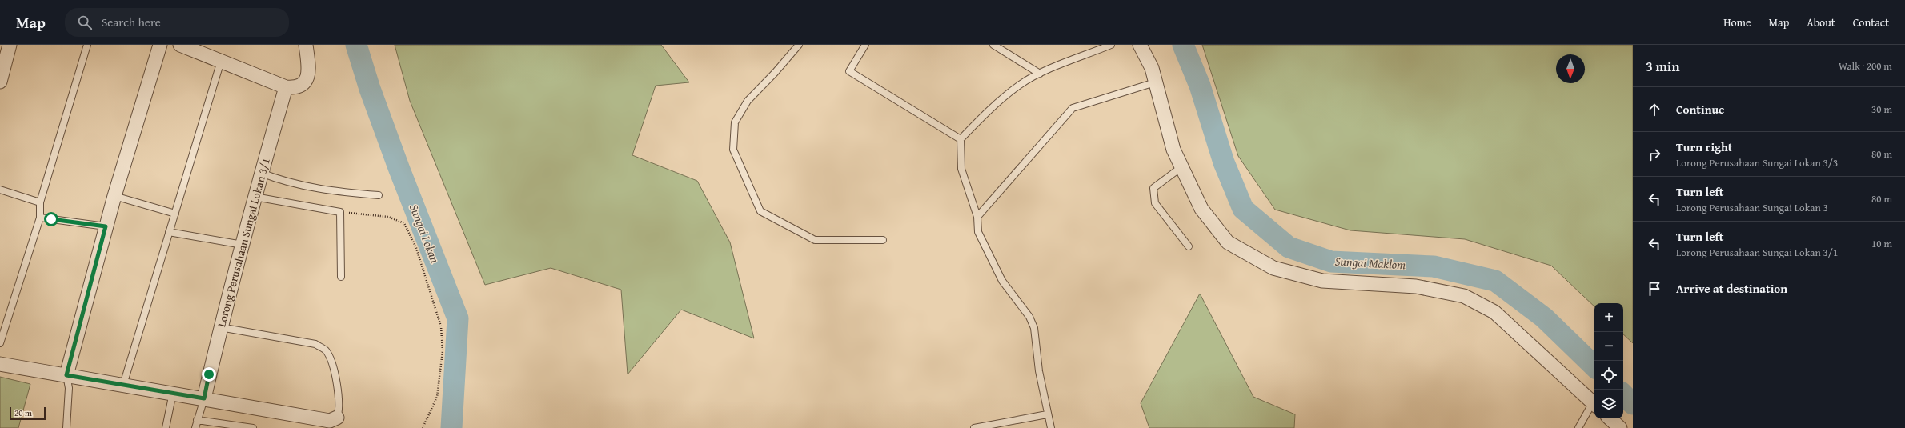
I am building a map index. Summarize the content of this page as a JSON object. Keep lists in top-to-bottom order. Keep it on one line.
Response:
{"streets":{"street":["Lorong Perusahaan Sungai Lokan 3/1"]},"water":["Sungai Lokan","Sungai Maklom"],"scale_bar":"20 m","north":"bottom","page":{"header":"Map","search":"Search here","nav":["Home","Map","About","Contact"],"heading":["3 min","Walk · 200 m"],"list":[["Continue","30 m"],["Turn right","Lorong Perusahaan Sungai Lokan 3/3","80 m"],["Turn left","Lorong Perusahaan Sungai Lokan 3","80 m"],["Turn left","Lorong Perusahaan Sungai Lokan 3/1","10 m"],"Arrive at destination"],"map_buttons":["+","−"],"scale":"20 m"}}
